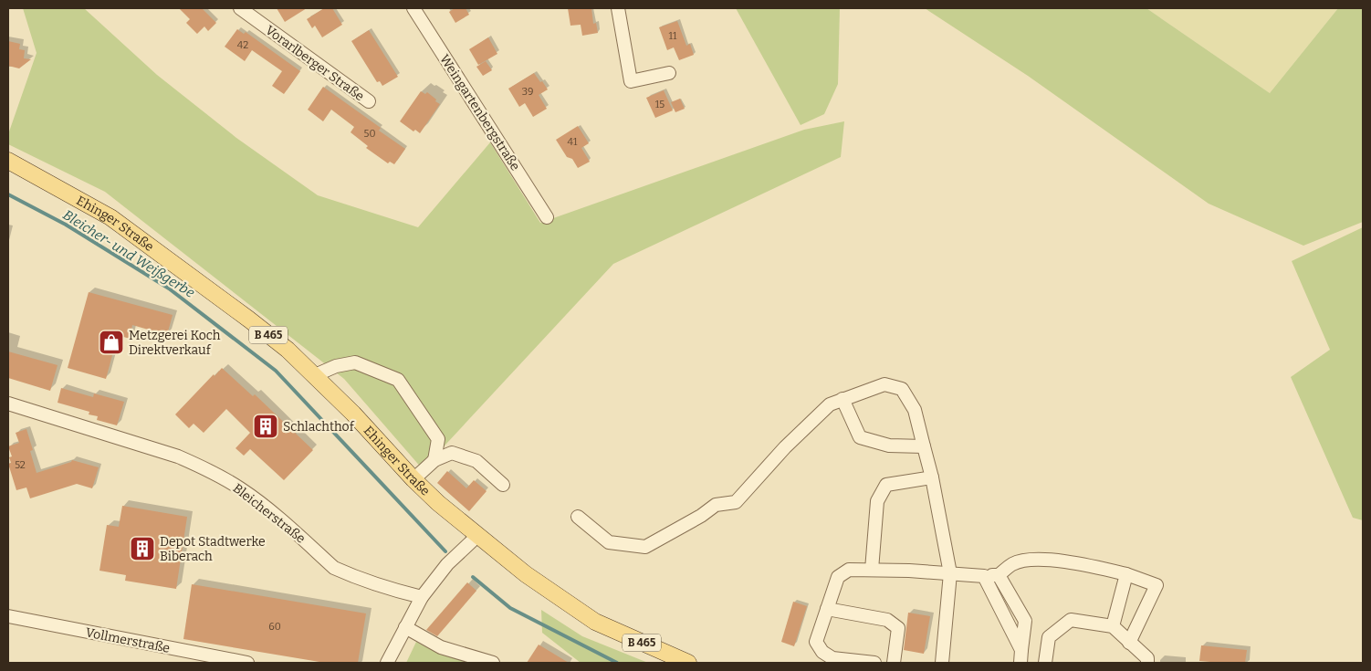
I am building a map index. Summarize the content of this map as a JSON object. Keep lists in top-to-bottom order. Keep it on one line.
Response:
{"streets":{"main road":["Ehinger Straße","B 465"],"street":["Vorarlberger Straße","Weingartenbergstraße","Bleicherstraße","Vollmerstraße"]},"water":["Bleicher- und Weißgerbe"],"places":{"shop":["Metzgerei Koch Direktverkauf"],"building":["Schlachthof","Depot Stadtwerke Biberach"]},"house_numbers":["11","42","39","15","50","41","52","60"]}
